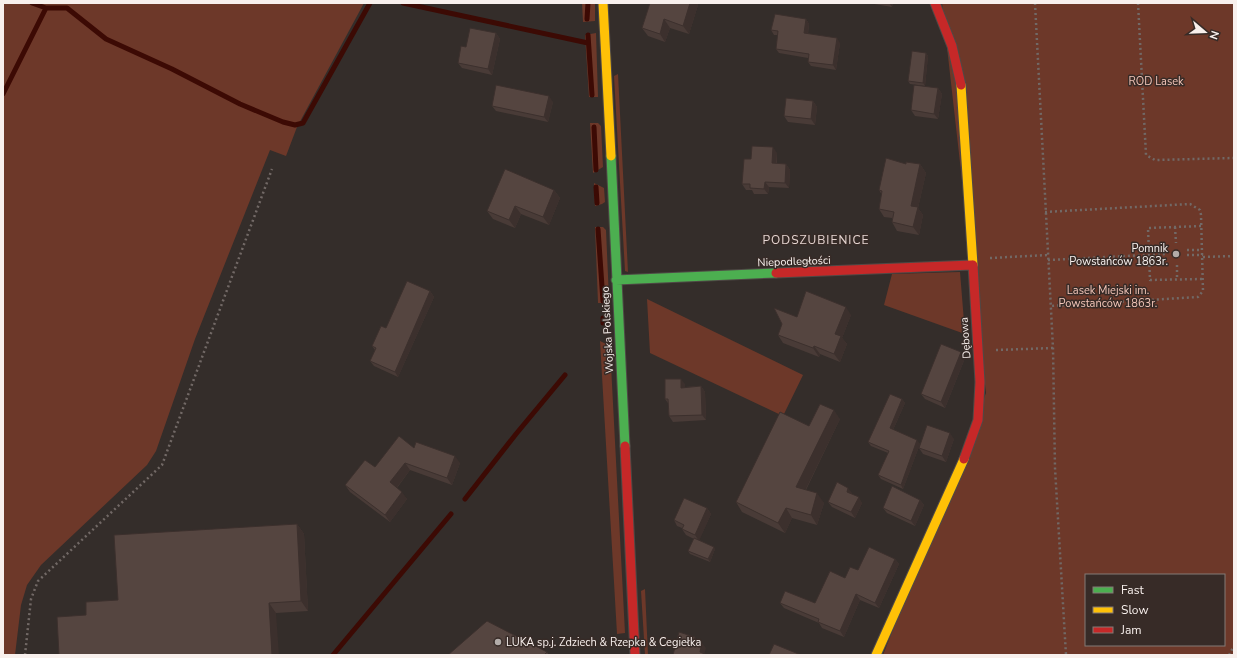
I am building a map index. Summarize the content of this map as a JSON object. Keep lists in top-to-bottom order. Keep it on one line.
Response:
{"streets":{"street":["Niepodległości","Wojska Polskiego","Dębowa"]},"crossings":[["Niepodległości","Wojska Polskiego"],["Niepodległości","Dębowa"]],"districts":["PODSZUBIENICE"],"parks":["ROD Lasek","Lasek Miejski im. Powstańców 1863r."],"places":["Pomnik Powstańców 1863r.","LUKA sp.j. Zdziech & Rzepka & Cegiełka"],"legend":["Fast","Slow","Jam"],"north":"right"}
